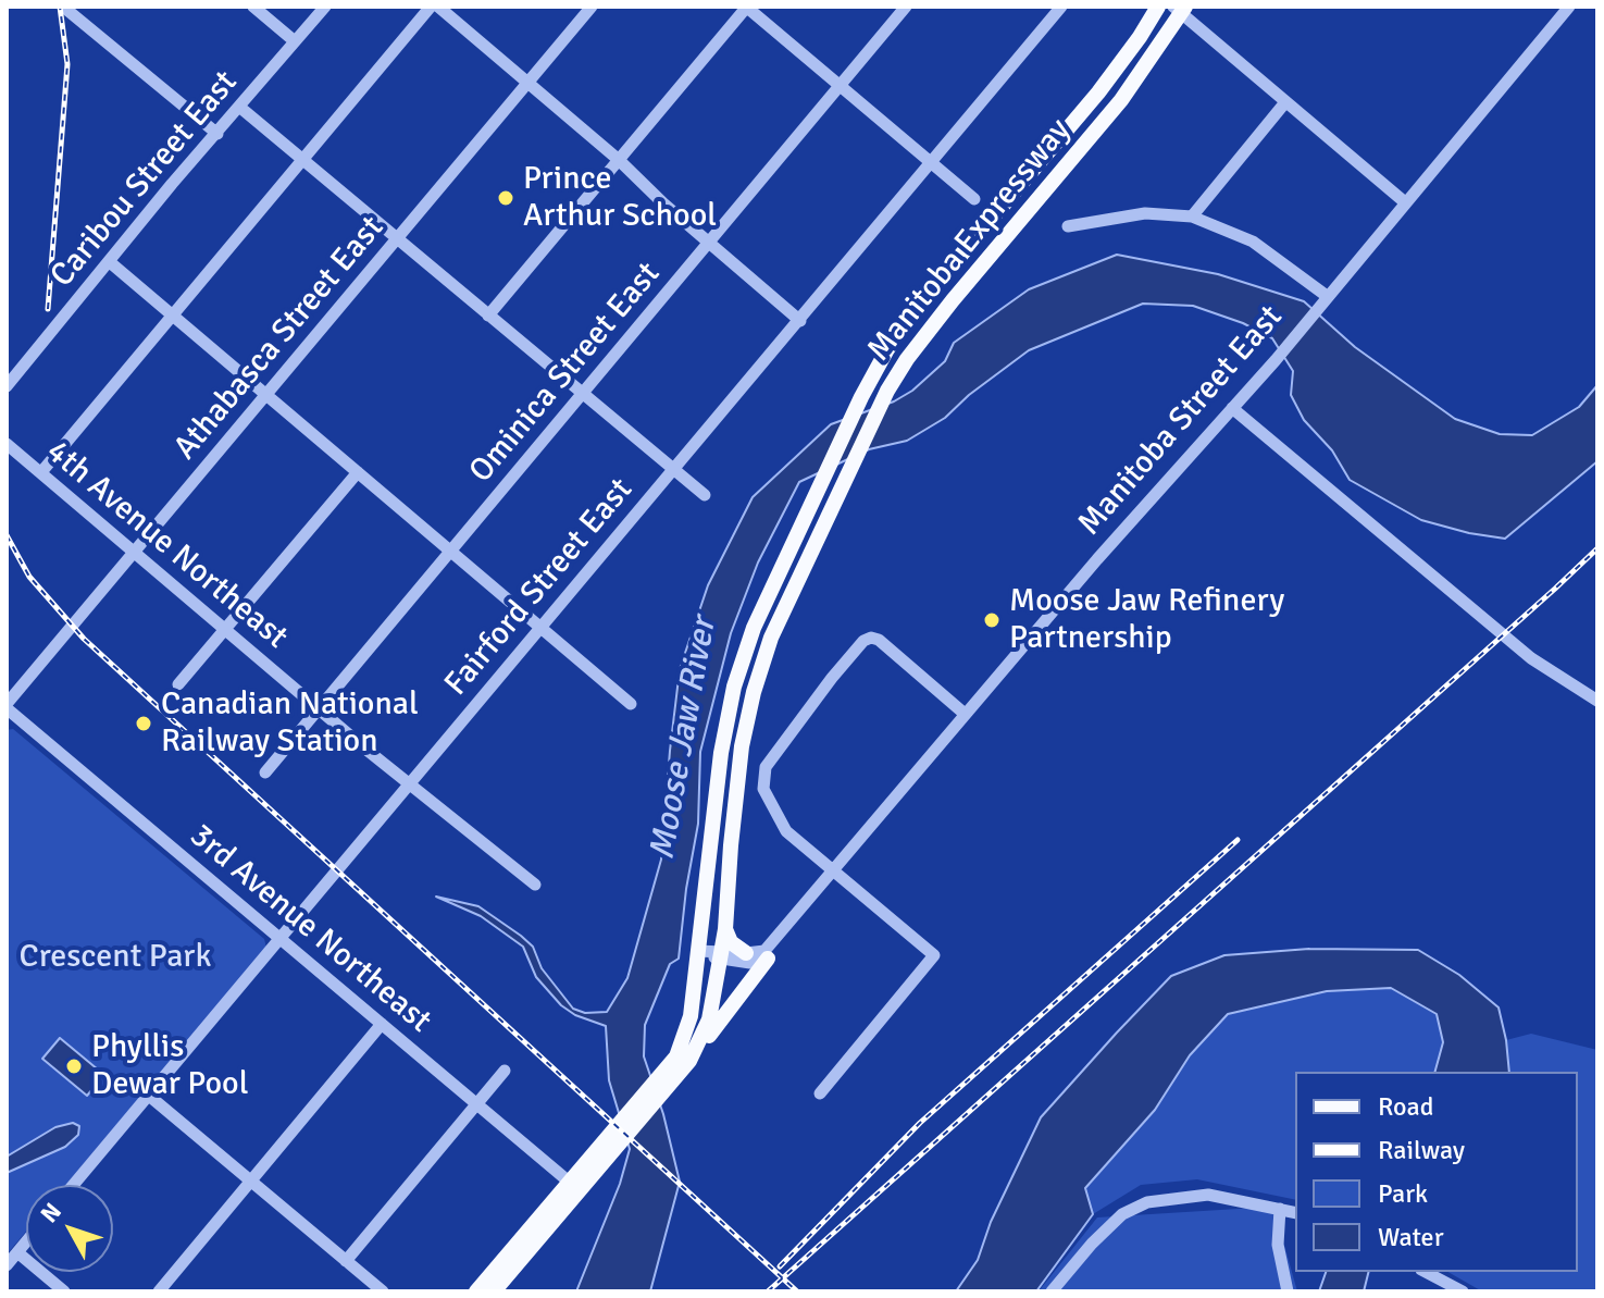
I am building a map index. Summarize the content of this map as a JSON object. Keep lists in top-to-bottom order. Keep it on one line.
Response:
{"streets":{"main road":["Manitoba Expressway"],"street":["Caribou Street East","Athabasca Street East","Ominica Street East","Manitoba Street East","4th Avenue Northeast","Fairford Street East","3rd Avenue Northeast"]},"crossings":[["Athabasca Street East","4th Avenue Northeast"],["Athabasca Street East","3rd Avenue Northeast"],["Ominica Street East","4th Avenue Northeast"],["4th Avenue Northeast","Fairford Street East"],["Fairford Street East","3rd Avenue Northeast"]],"water":["Moose Jaw River"],"parks":["Crescent Park"],"places":["Prince Arthur School","Moose Jaw Refinery Partnership","Canadian National Railway Station","Phyllis Dewar Pool"],"legend":["Road","Railway","Park","Water"],"north":"top left"}
